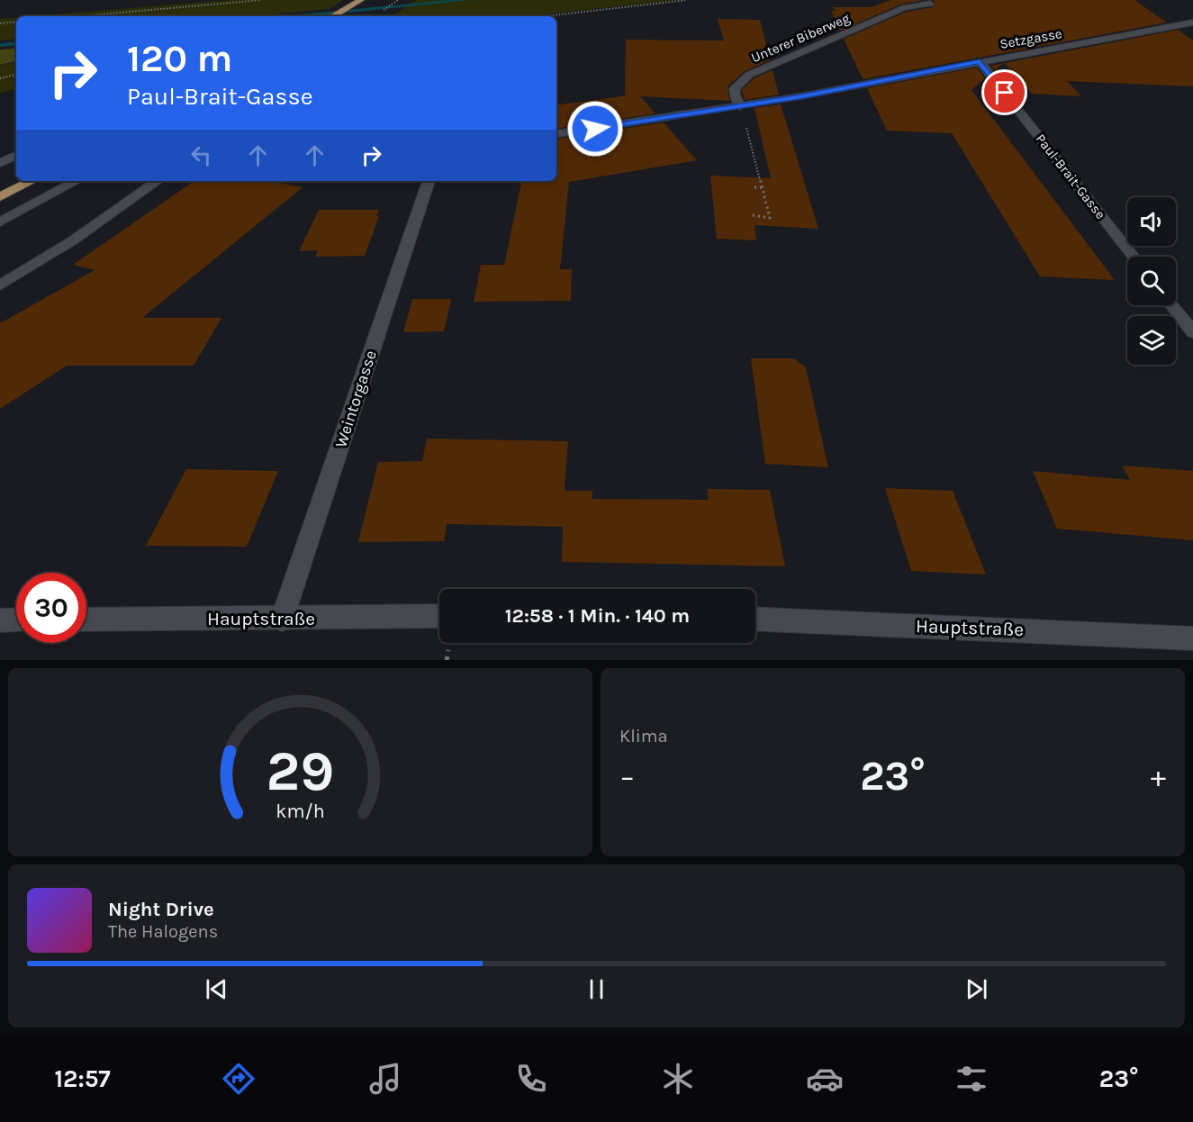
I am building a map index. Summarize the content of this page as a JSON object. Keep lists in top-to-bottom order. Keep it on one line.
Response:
{"streets":{"street":["Unterer Biberweg","Setzgasse","Paul-Brait-Gasse","Weintorgasse","Hauptstraße"]},"crossings":[["Unterer Biberweg","Setzgasse"],["Setzgasse","Paul-Brait-Gasse"],["Weintorgasse","Hauptstraße"]],"page":{"turn":["120 m","Paul-Brait-Gasse"],"limit":"30","trip":"12:58 · 1 Min. · 140 m","tile":"Klima","heat":["−","23°","+"],"song":["Night Drive","The Halogens"],"tabs":["12:57","23°"],"gauge":["29","km/h"]}}
